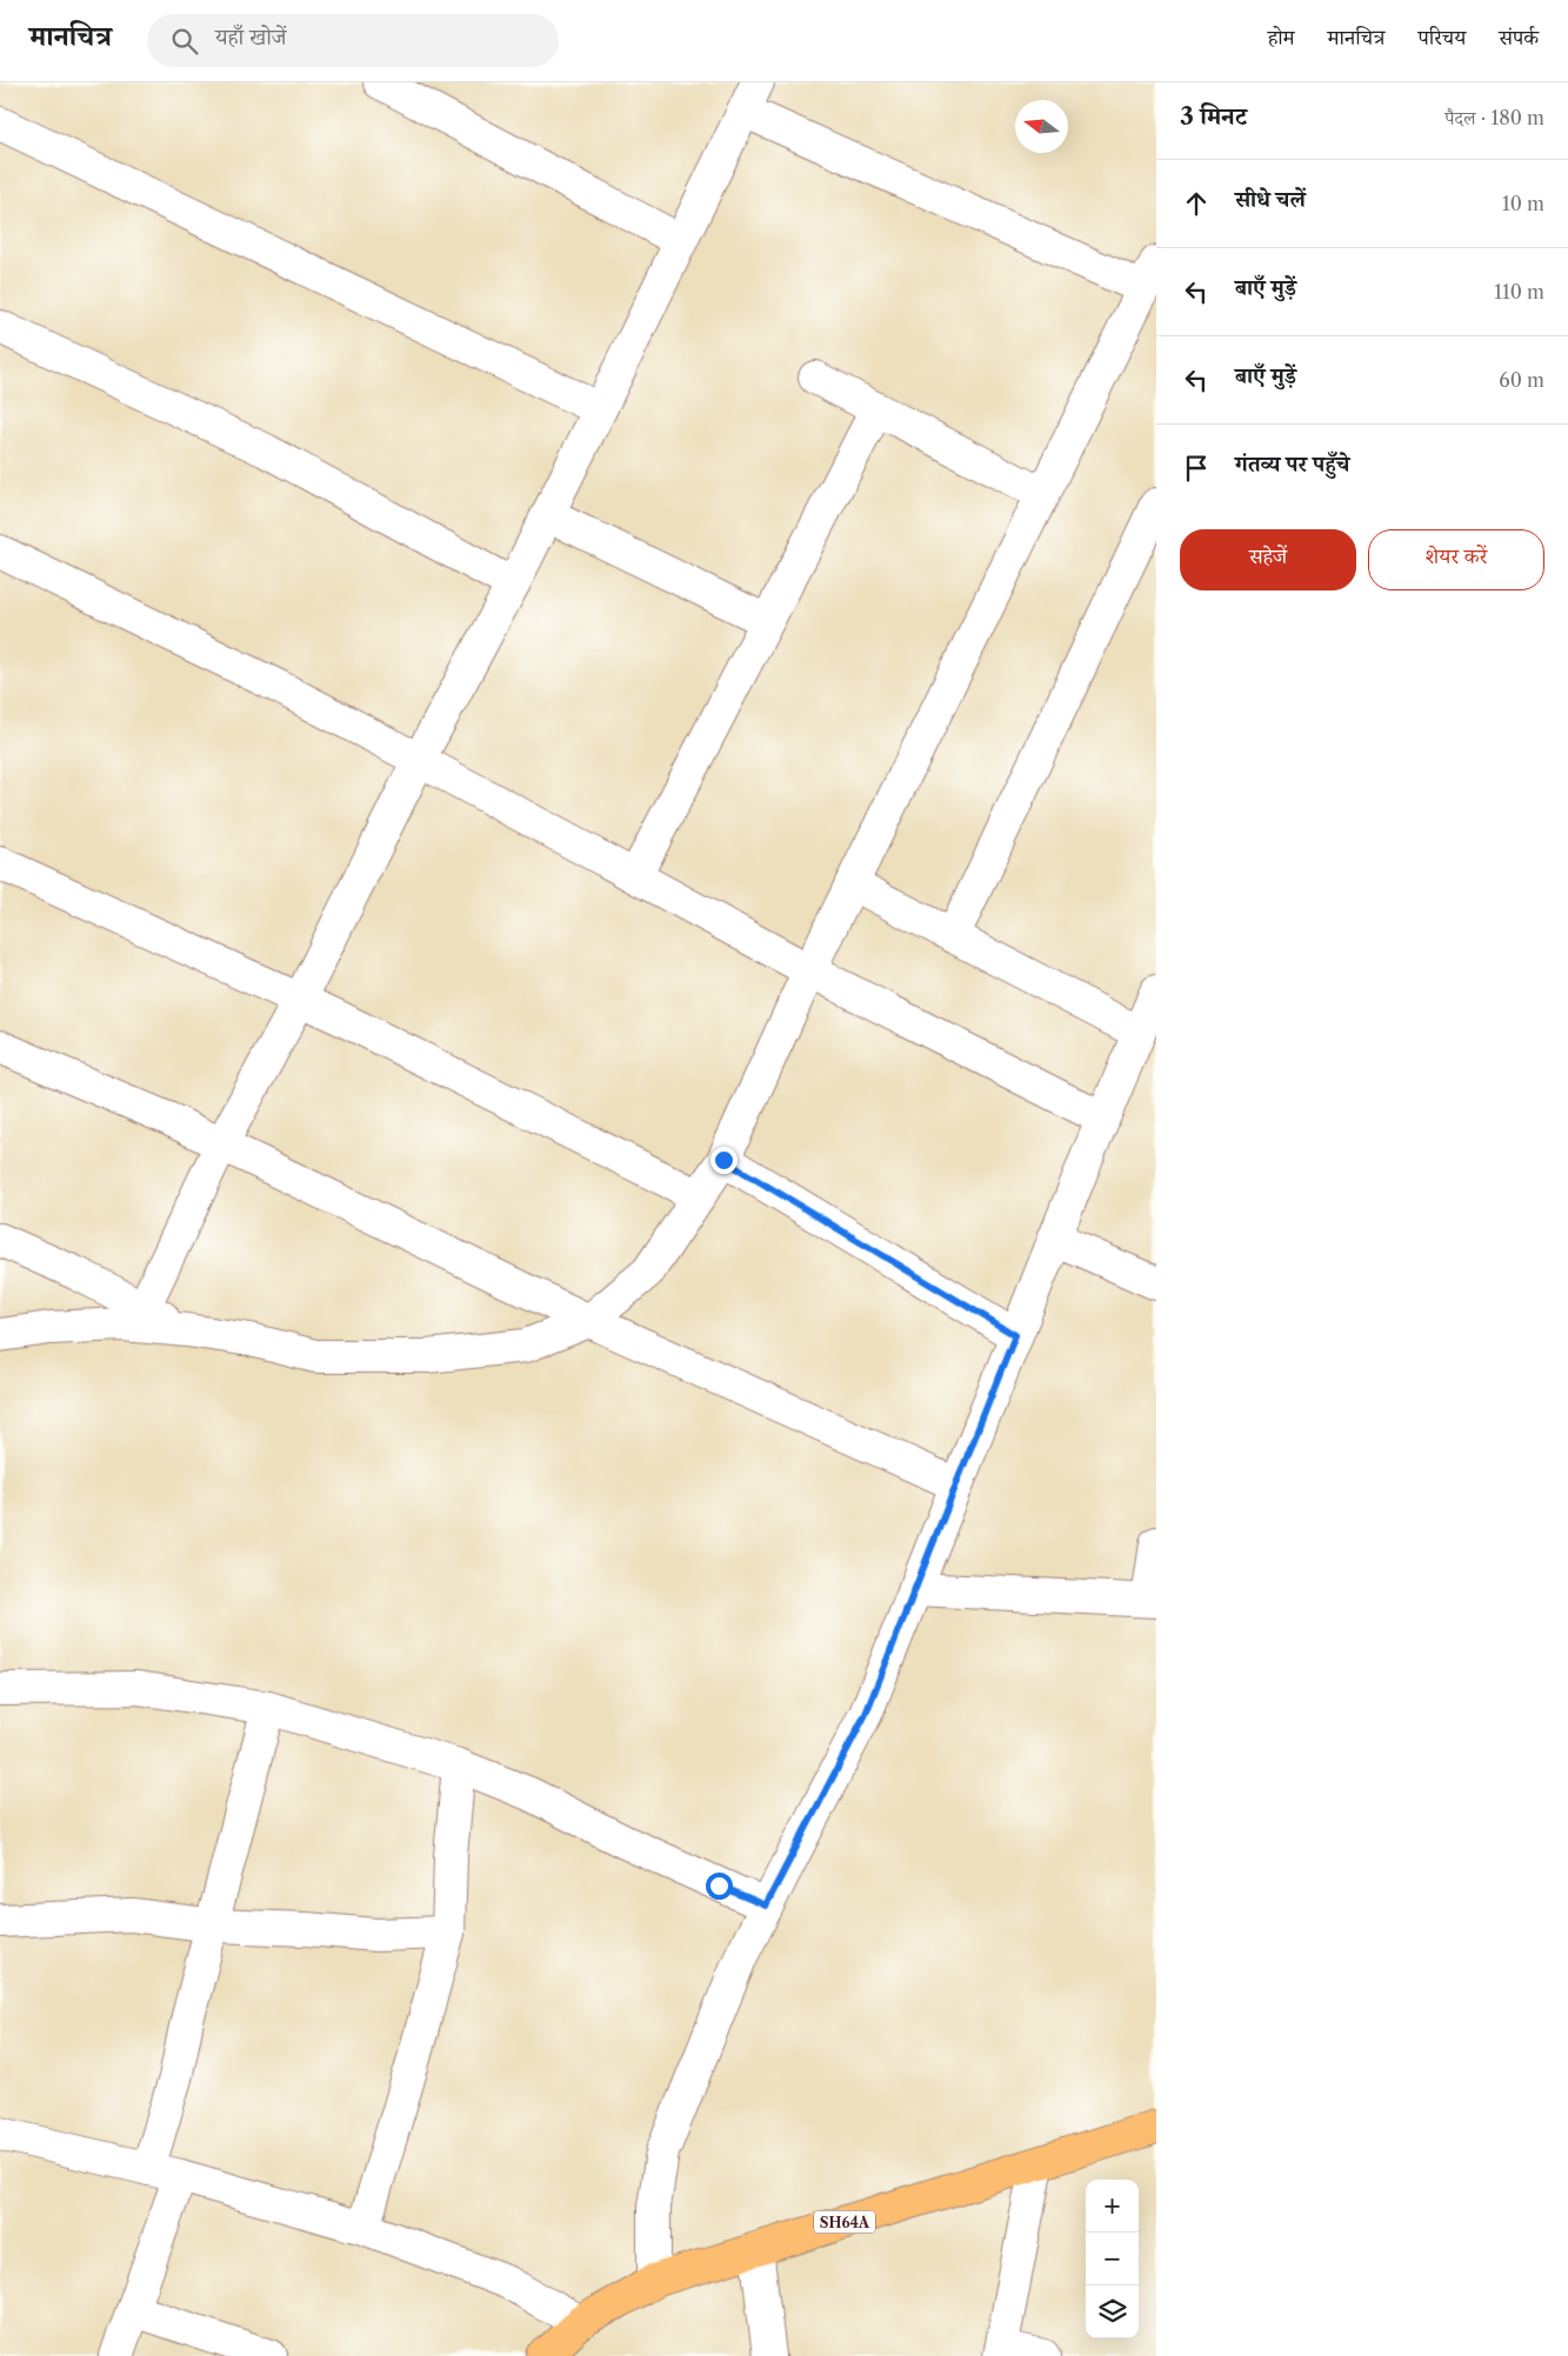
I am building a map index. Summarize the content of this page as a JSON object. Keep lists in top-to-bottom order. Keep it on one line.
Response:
{"streets":{"main road":["SH64A"]},"north":"left","page":{"header":"मानचित्र","search":"यहाँ खोजें","nav":["होम","मानचित्र","परिचय","संपर्क"],"heading":["3 मिनट","पैदल · 180 m"],"list":[["सीधे चलें","10 m"],["बाएँ मुड़ें","110 m"],["बाएँ मुड़ें","60 m"],"गंतव्य पर पहुँचे"],"buttons":["सहेजें","शेयर करें"],"map_buttons":["+","−"]}}
